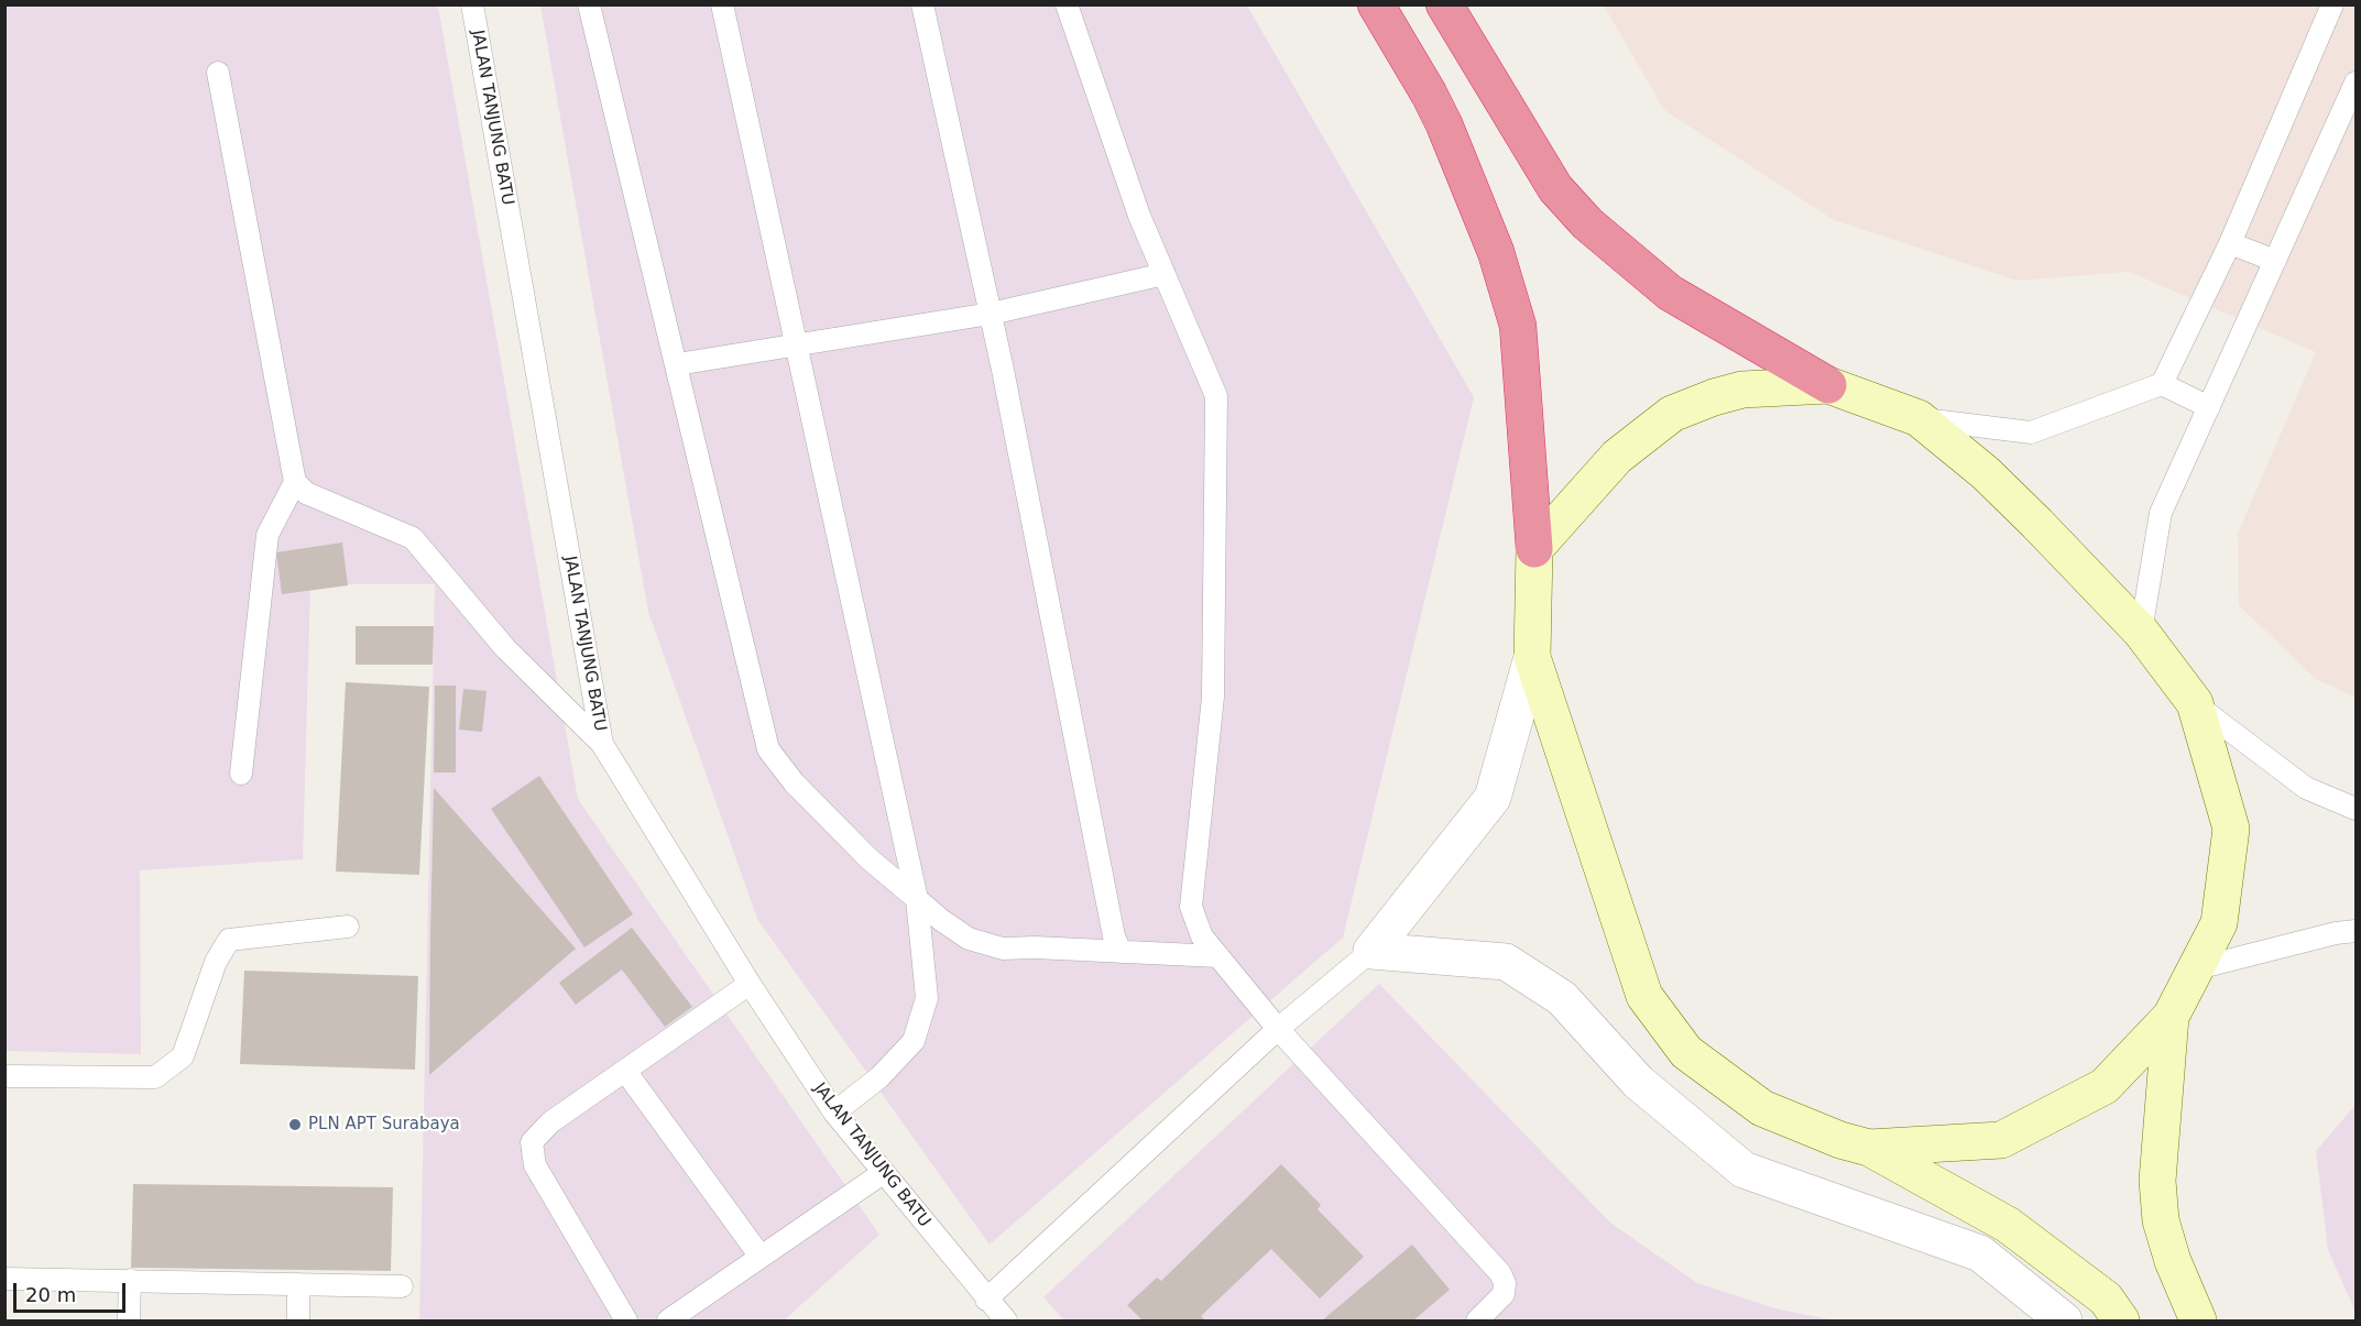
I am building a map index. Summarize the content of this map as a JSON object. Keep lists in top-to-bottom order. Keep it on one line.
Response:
{"streets":{"lane":["JALAN TANJUNG BATU"]},"places":["PLN APT Surabaya"],"scale_bar":"20 m"}
